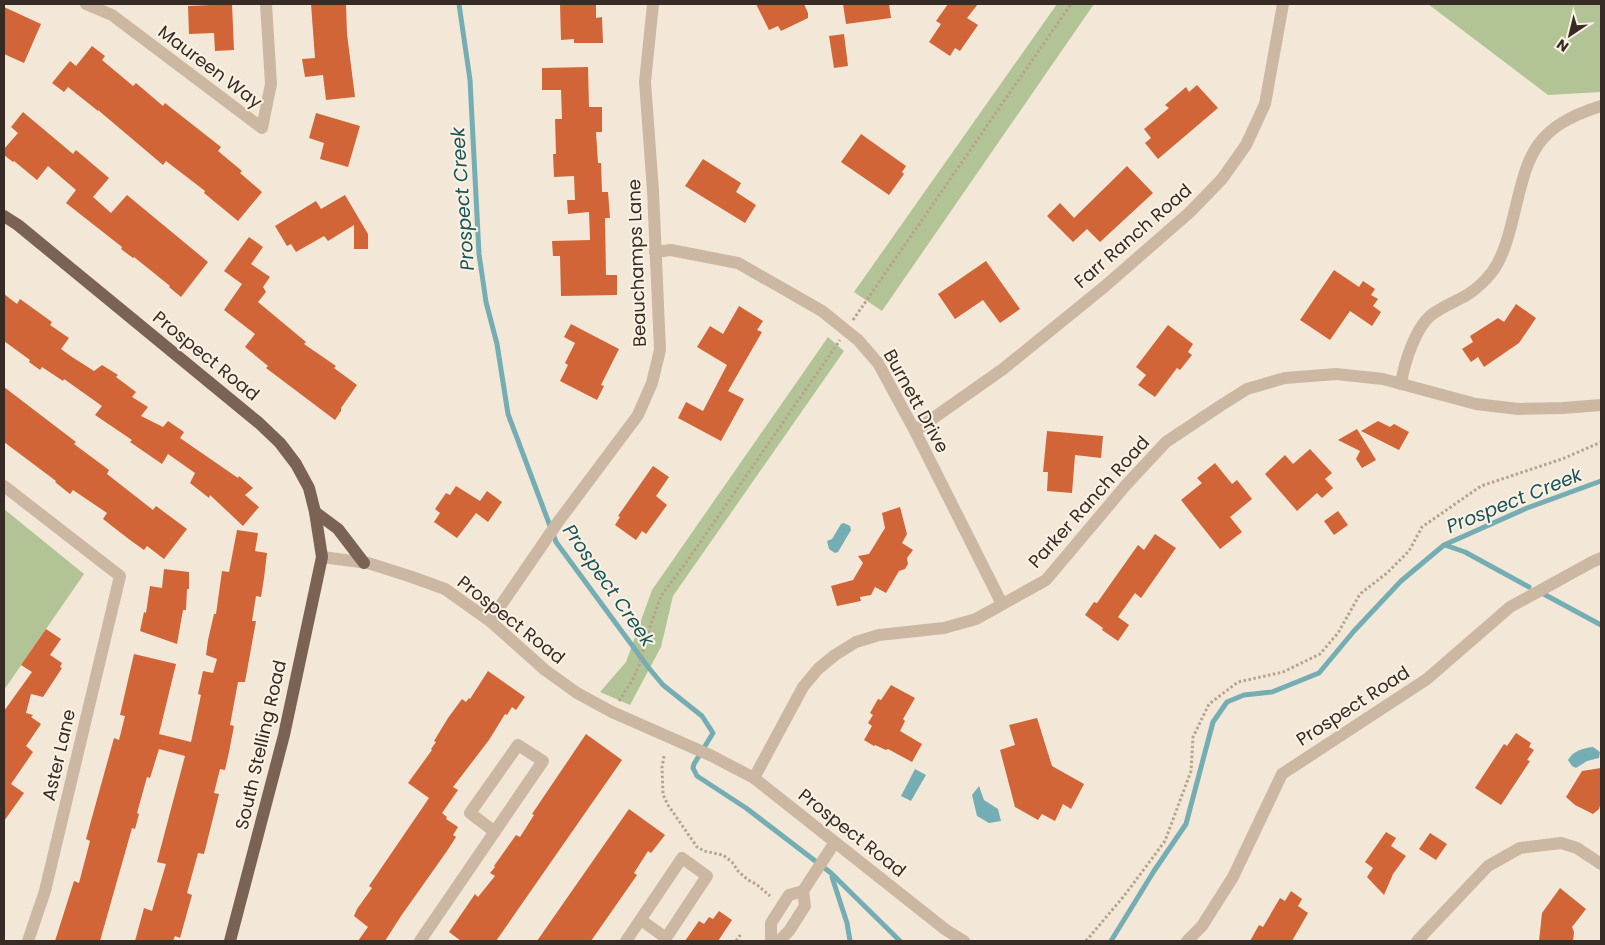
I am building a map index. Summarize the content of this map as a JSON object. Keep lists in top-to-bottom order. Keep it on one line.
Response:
{"streets":{"main road":["Prospect Road","South Stelling Road"],"street":["Maureen Way","Farr Ranch Road","Beauchamps Lane","Burnett Drive","Parker Ranch Road","Aster Lane"]},"crossings":[["Farr Ranch Road","Burnett Drive"],["Beauchamps Lane","Prospect Road"],["Beauchamps Lane","Burnett Drive"],["Prospect Road","Parker Ranch Road"],["Prospect Road","South Stelling Road"],["Burnett Drive","Parker Ranch Road"]],"water":["Prospect Creek"],"north":"bottom left"}
